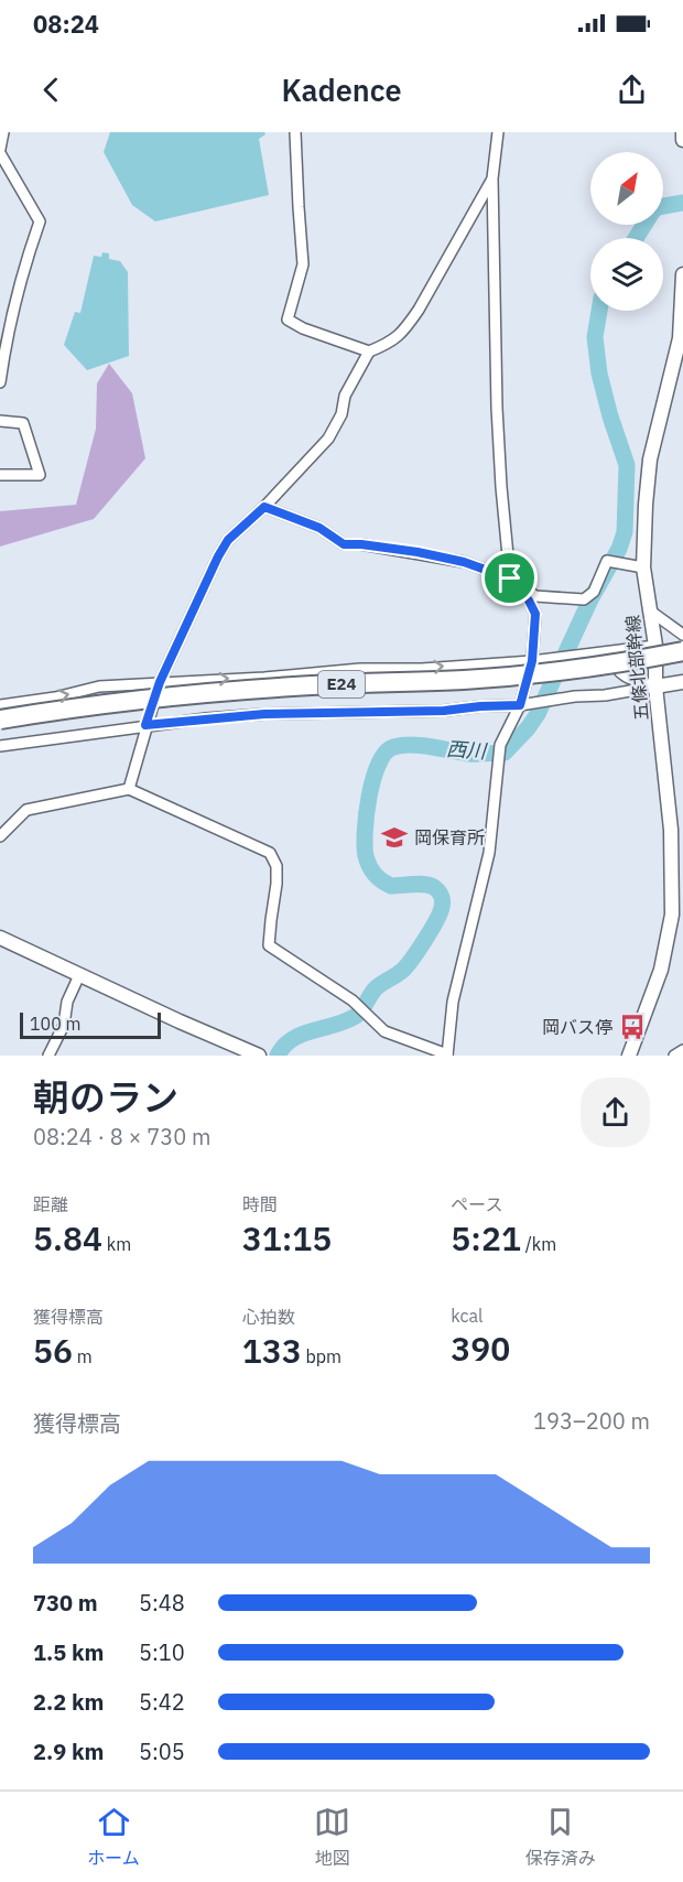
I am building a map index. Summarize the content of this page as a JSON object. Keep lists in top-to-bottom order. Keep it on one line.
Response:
{"streets":{"highway":["E24"],"street":["五條北部幹線"]},"water":["西川"],"places":{"school or university":["岡保育所"],"bus stop":["岡バス停"]},"scale_bar":"100 m","north":"top right","page":{"status":"08:24","header":"Kadence","scale":"100 m","heading":["朝のラン","08:24 · 8 × 730 m"],"stats":[["距離","5.84 km"],["時間","31:15"],["ペース","5:21 /km"],["獲得標高","56 m"],["心拍数","133 bpm"],["kcal","390"]],"chart":["獲得標高","193–200 m"],"list":[{"name":"730 m","note":"5:48"},{"name":"1.5 km","note":"5:10"},{"name":"2.2 km","note":"5:42"},{"name":"2.9 km","note":"5:05"}],"tabs":["ホーム","地図","保存済み"]}}
